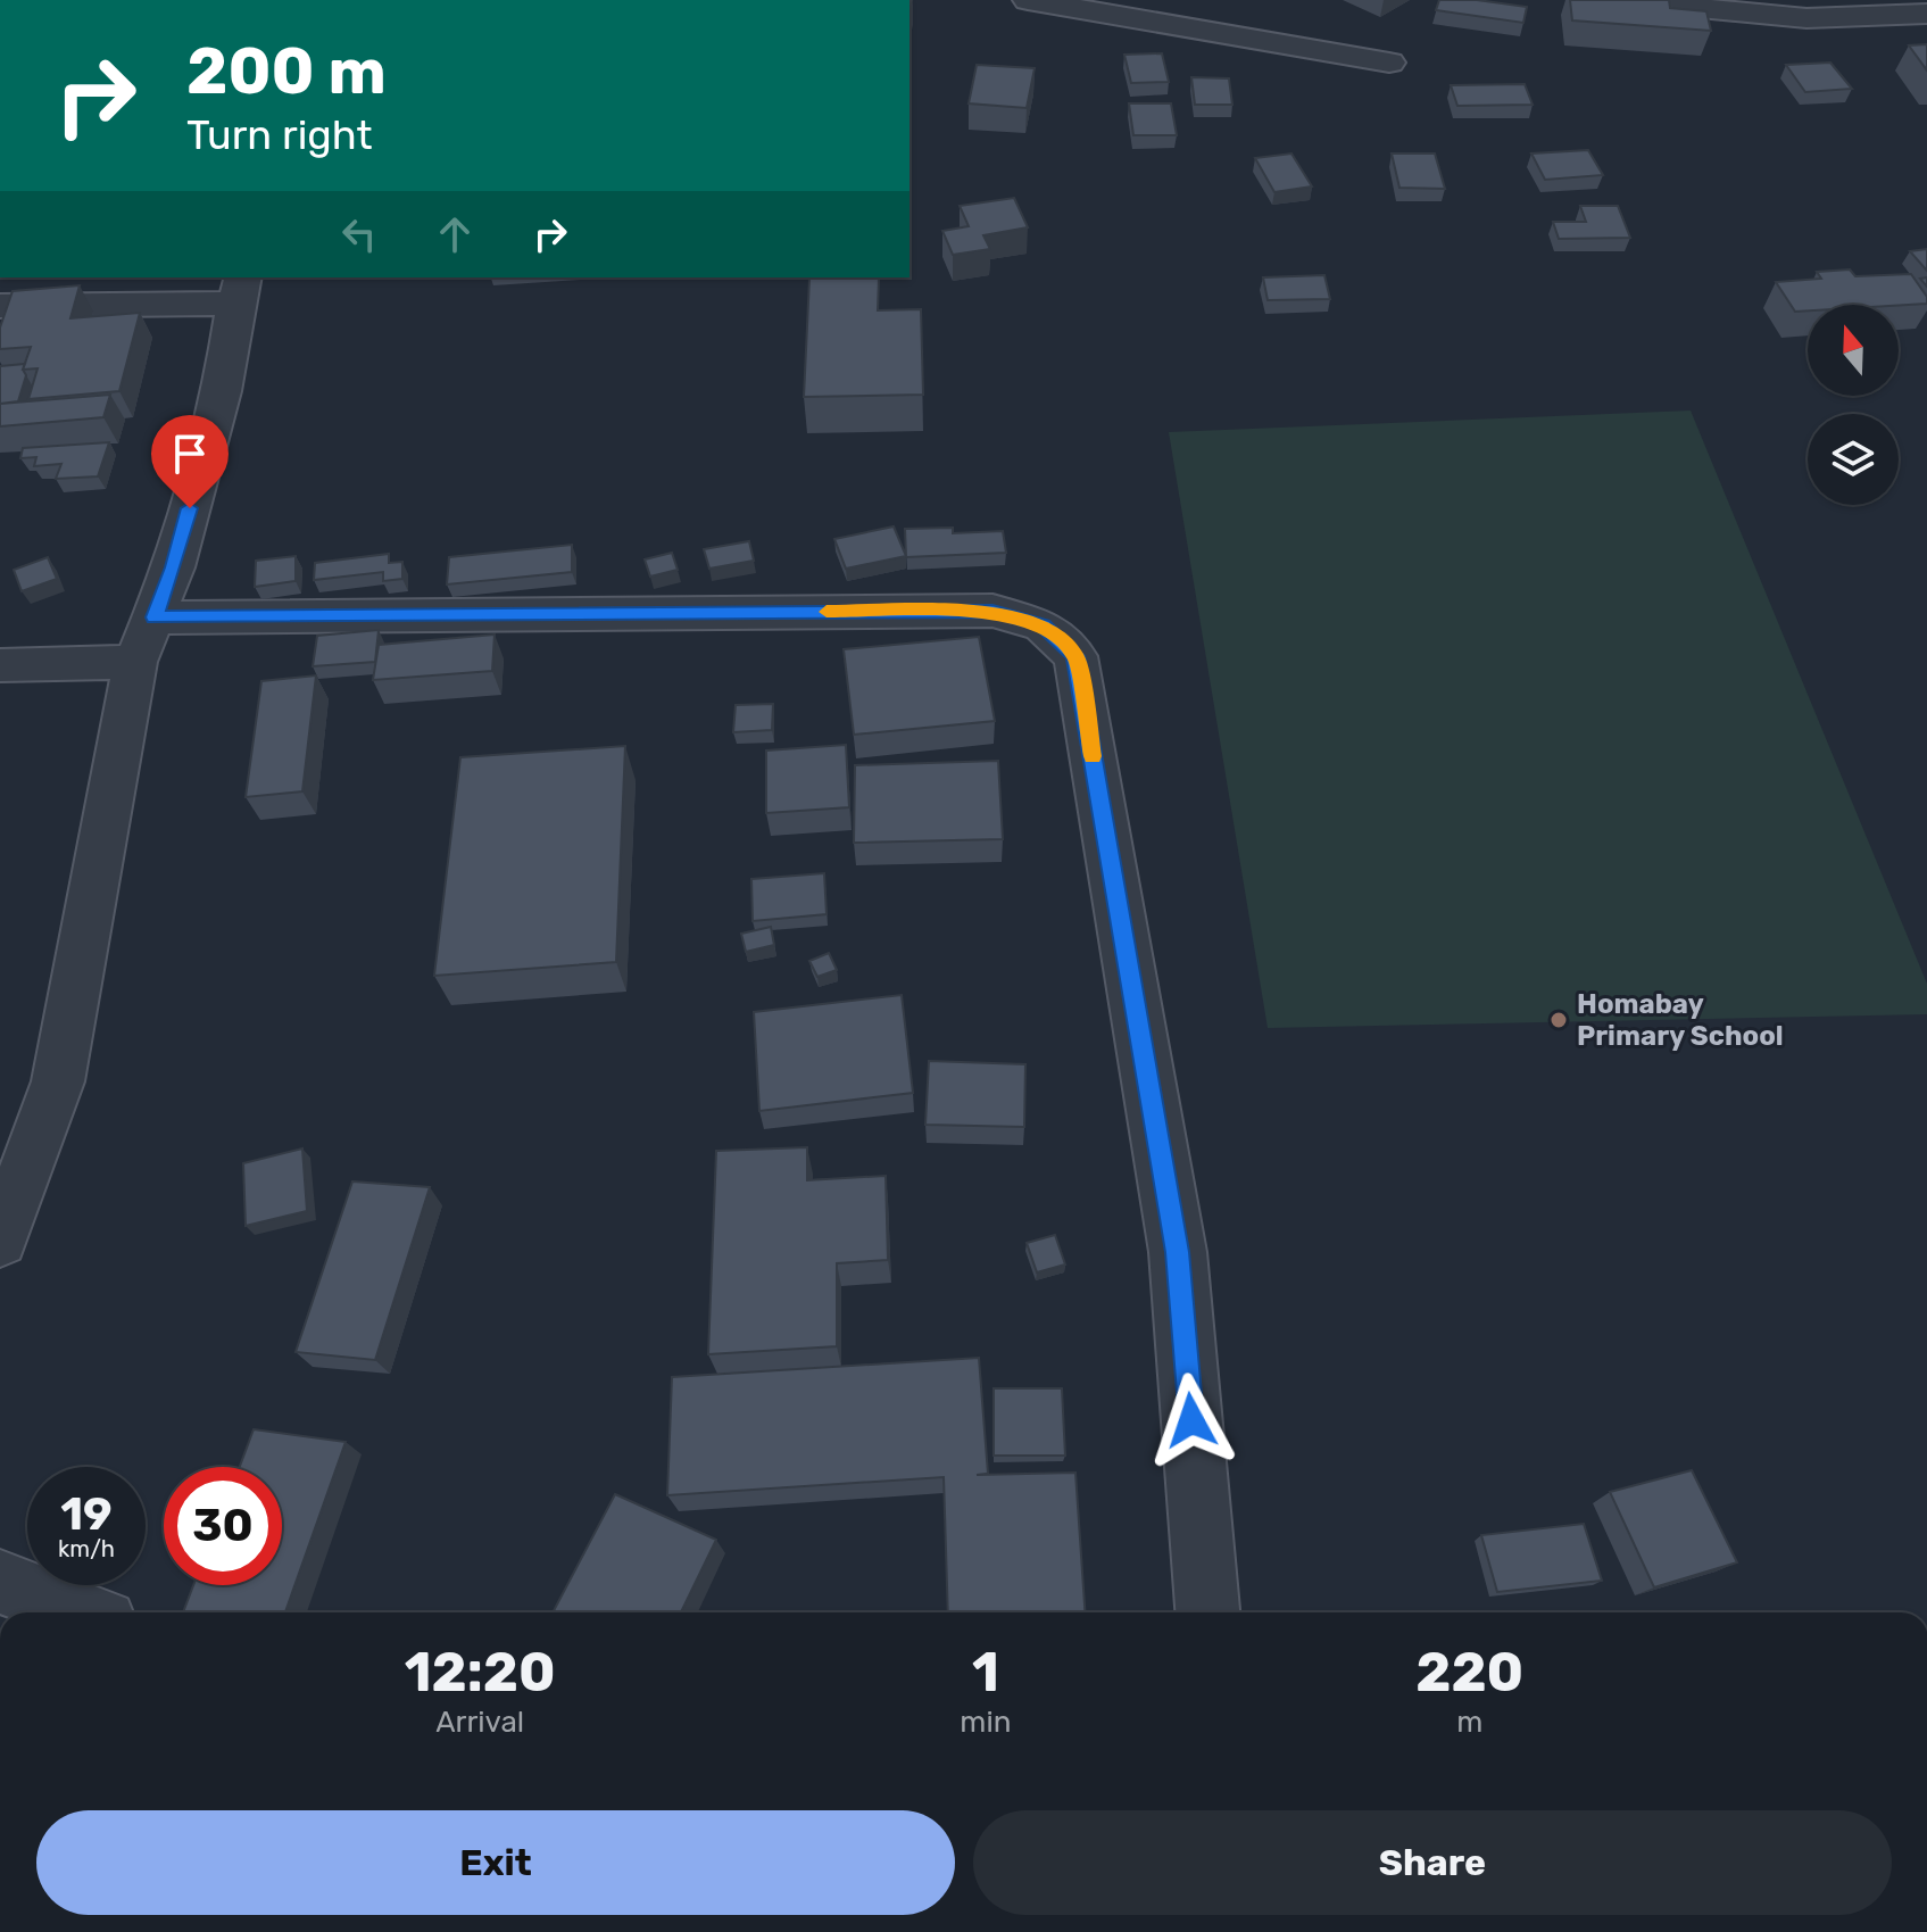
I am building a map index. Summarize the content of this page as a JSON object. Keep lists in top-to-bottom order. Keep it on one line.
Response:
{"places":["Homabay Primary School"],"north":"top","page":{"turn":["200 m","Turn right"],"speed":"19 km/h","limit":"30","eta":["12:20","Arrival","1","min","220","m"],"buttons":["Exit","Share"]}}
